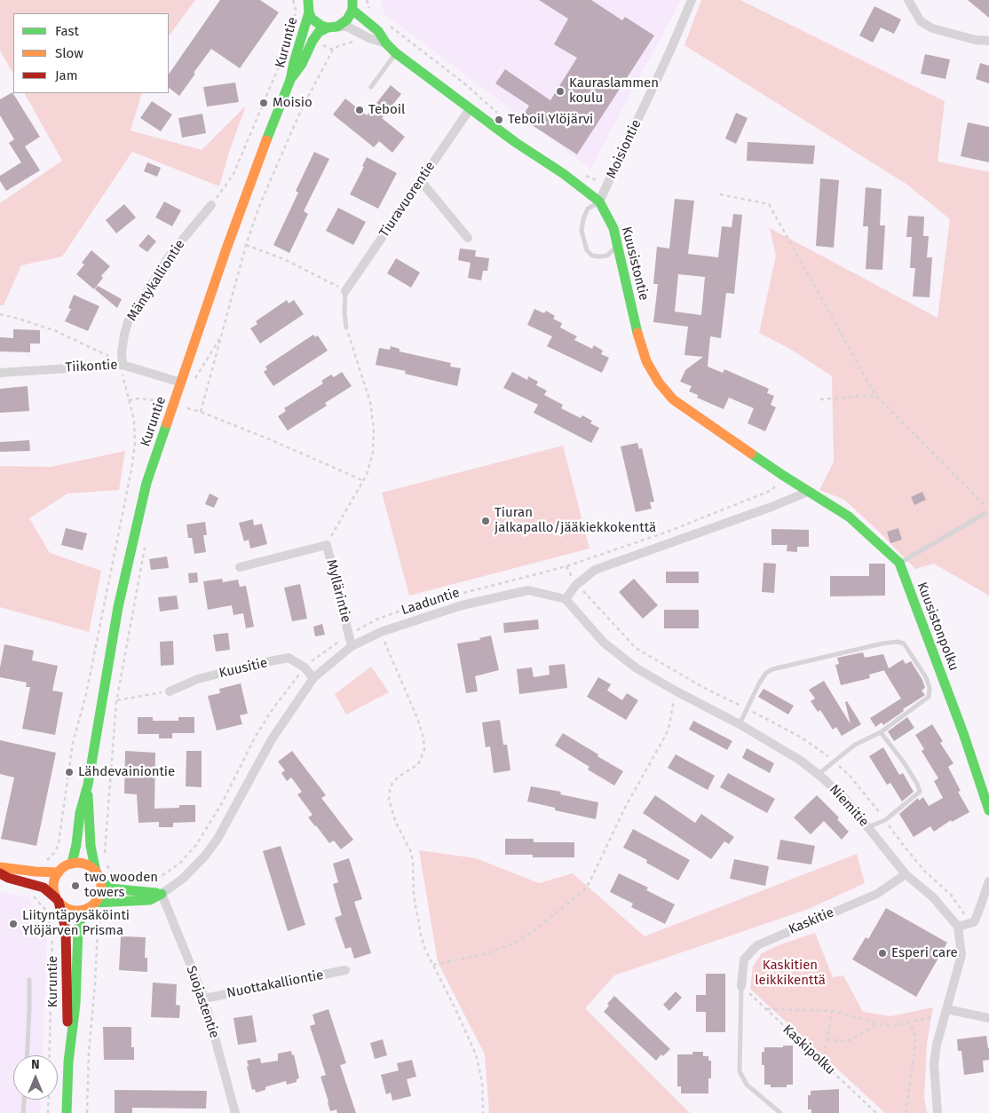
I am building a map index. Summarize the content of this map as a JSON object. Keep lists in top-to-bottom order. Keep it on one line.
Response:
{"streets":{"main road":["Kuruntie","Kuusistontie","Laaduntie","Kuusistonpolku"],"street":["Moisiontie","Tiuravuorentie","Mäntykalliontie","Tiikontie","Myllärintie","Kuusitie","Niemitie","Kaskitie","Nuottakalliontie","Suojastentie"],"path":["Kaskipolku"]},"crossings":[["Kuruntie","Kuusistontie"],["Kuruntie","Tiikontie"],["Kuruntie","Laaduntie"],["Moisiontie","Kuusistontie"],["Tiuravuorentie","Kuusistontie"],["Kuusistontie","Kuusistonpolku"],["Mäntykalliontie","Tiikontie"],["Myllärintie","Laaduntie"],["Laaduntie","Kuusitie"],["Laaduntie","Niemitie"],["Laaduntie","Suojastentie"],["Niemitie","Kaskitie"],["Kaskitie","Kaskipolku"],["Nuottakalliontie","Suojastentie"]],"parks":["Kaskitien leikkikenttä"],"places":["Kauraslammen koulu","Moisio","Teboil","Teboil Ylöjärvi","Tiuran jalkapallo/jääkiekkokenttä","Lähdevainiontie","two wooden towers","Liityntäpysäköinti Ylöjärven Prisma","Esperi care"],"legend":["Fast","Slow","Jam"],"north":"top"}
